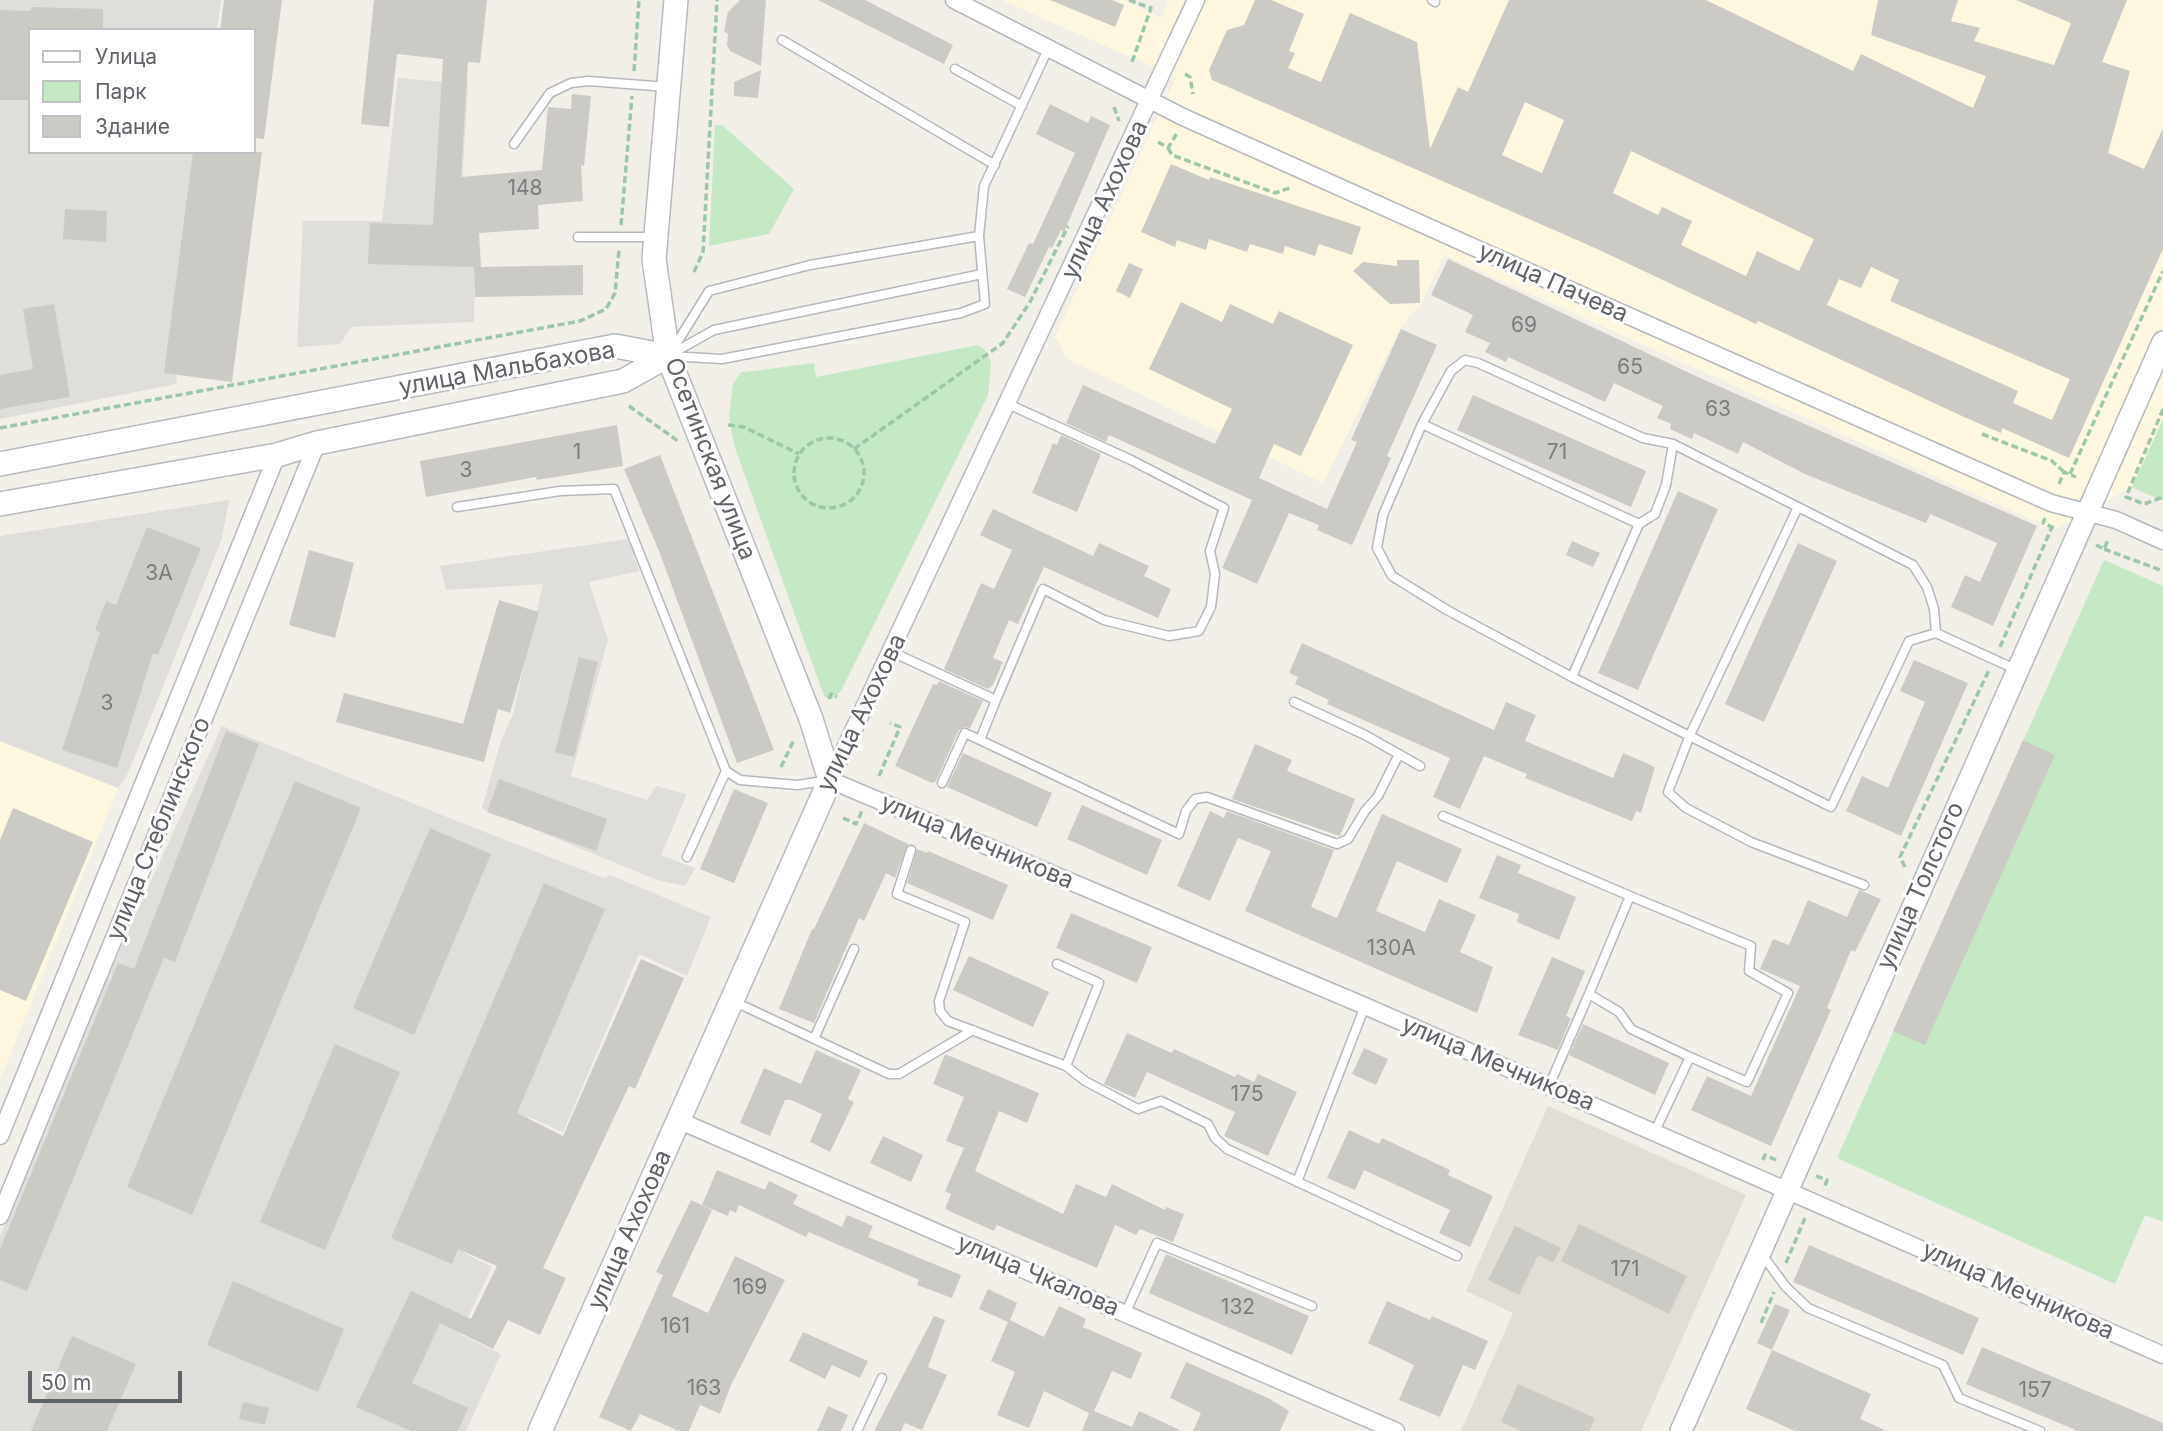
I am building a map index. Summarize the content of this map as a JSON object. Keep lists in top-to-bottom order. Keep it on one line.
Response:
{"streets":{"main road":["улица Ахохова","улица Мальбахова","Осетинская улица"],"street":["улица Пачева","улица Стеблинского","улица Мечникова","улица Толстого","улица Чкалова"]},"crossings":[["улица Ахохова","улица Пачева"],["улица Ахохова","Осетинская улица"],["улица Ахохова","улица Мечникова"],["улица Ахохова","улица Чкалова"],["улица Пачева","улица Толстого"],["улица Мальбахова","Осетинская улица"],["улица Мальбахова","улица Стеблинского"],["Осетинская улица","улица Мечникова"],["улица Мечникова","улица Толстого"]],"house_numbers":["148","69","65","63","1","71","3","3А","3","130А","175","171","169","132","161","163","157"],"legend":["Улица","Парк","Здание"],"scale_bar":"50 m"}
